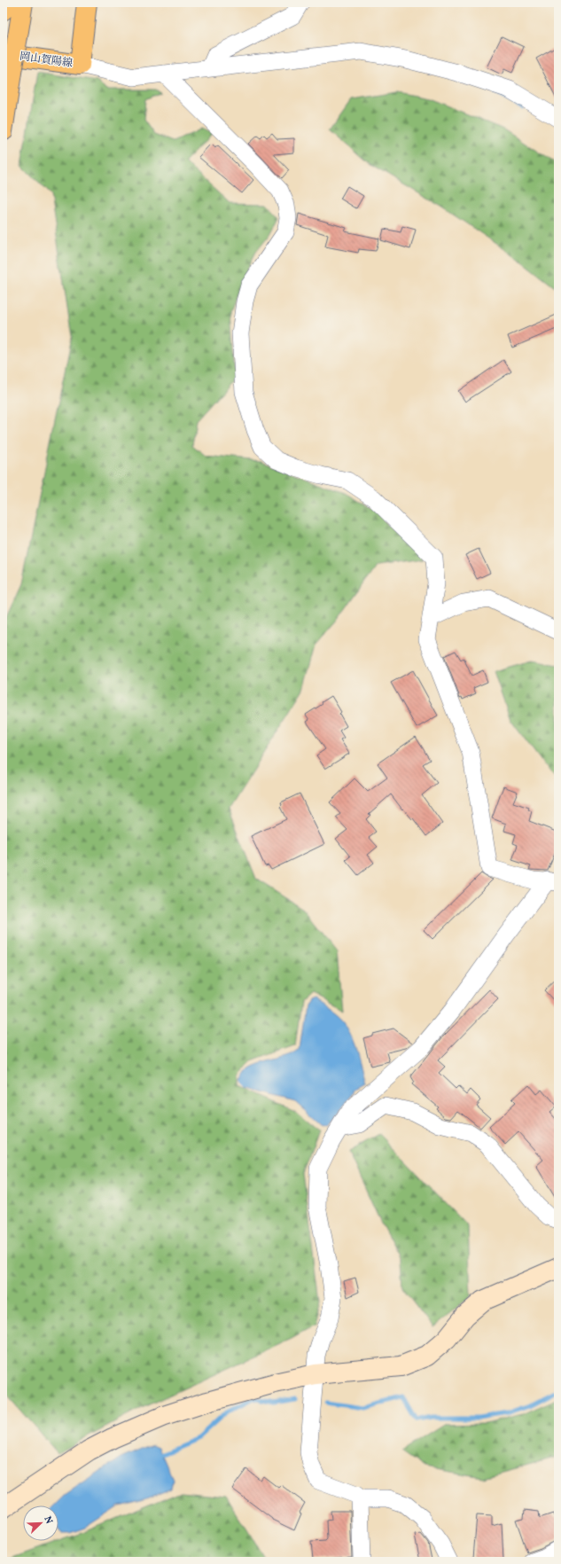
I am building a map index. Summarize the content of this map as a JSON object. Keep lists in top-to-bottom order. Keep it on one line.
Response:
{"streets":{"main road":["岡山賀陽線"]},"north":"top right"}
